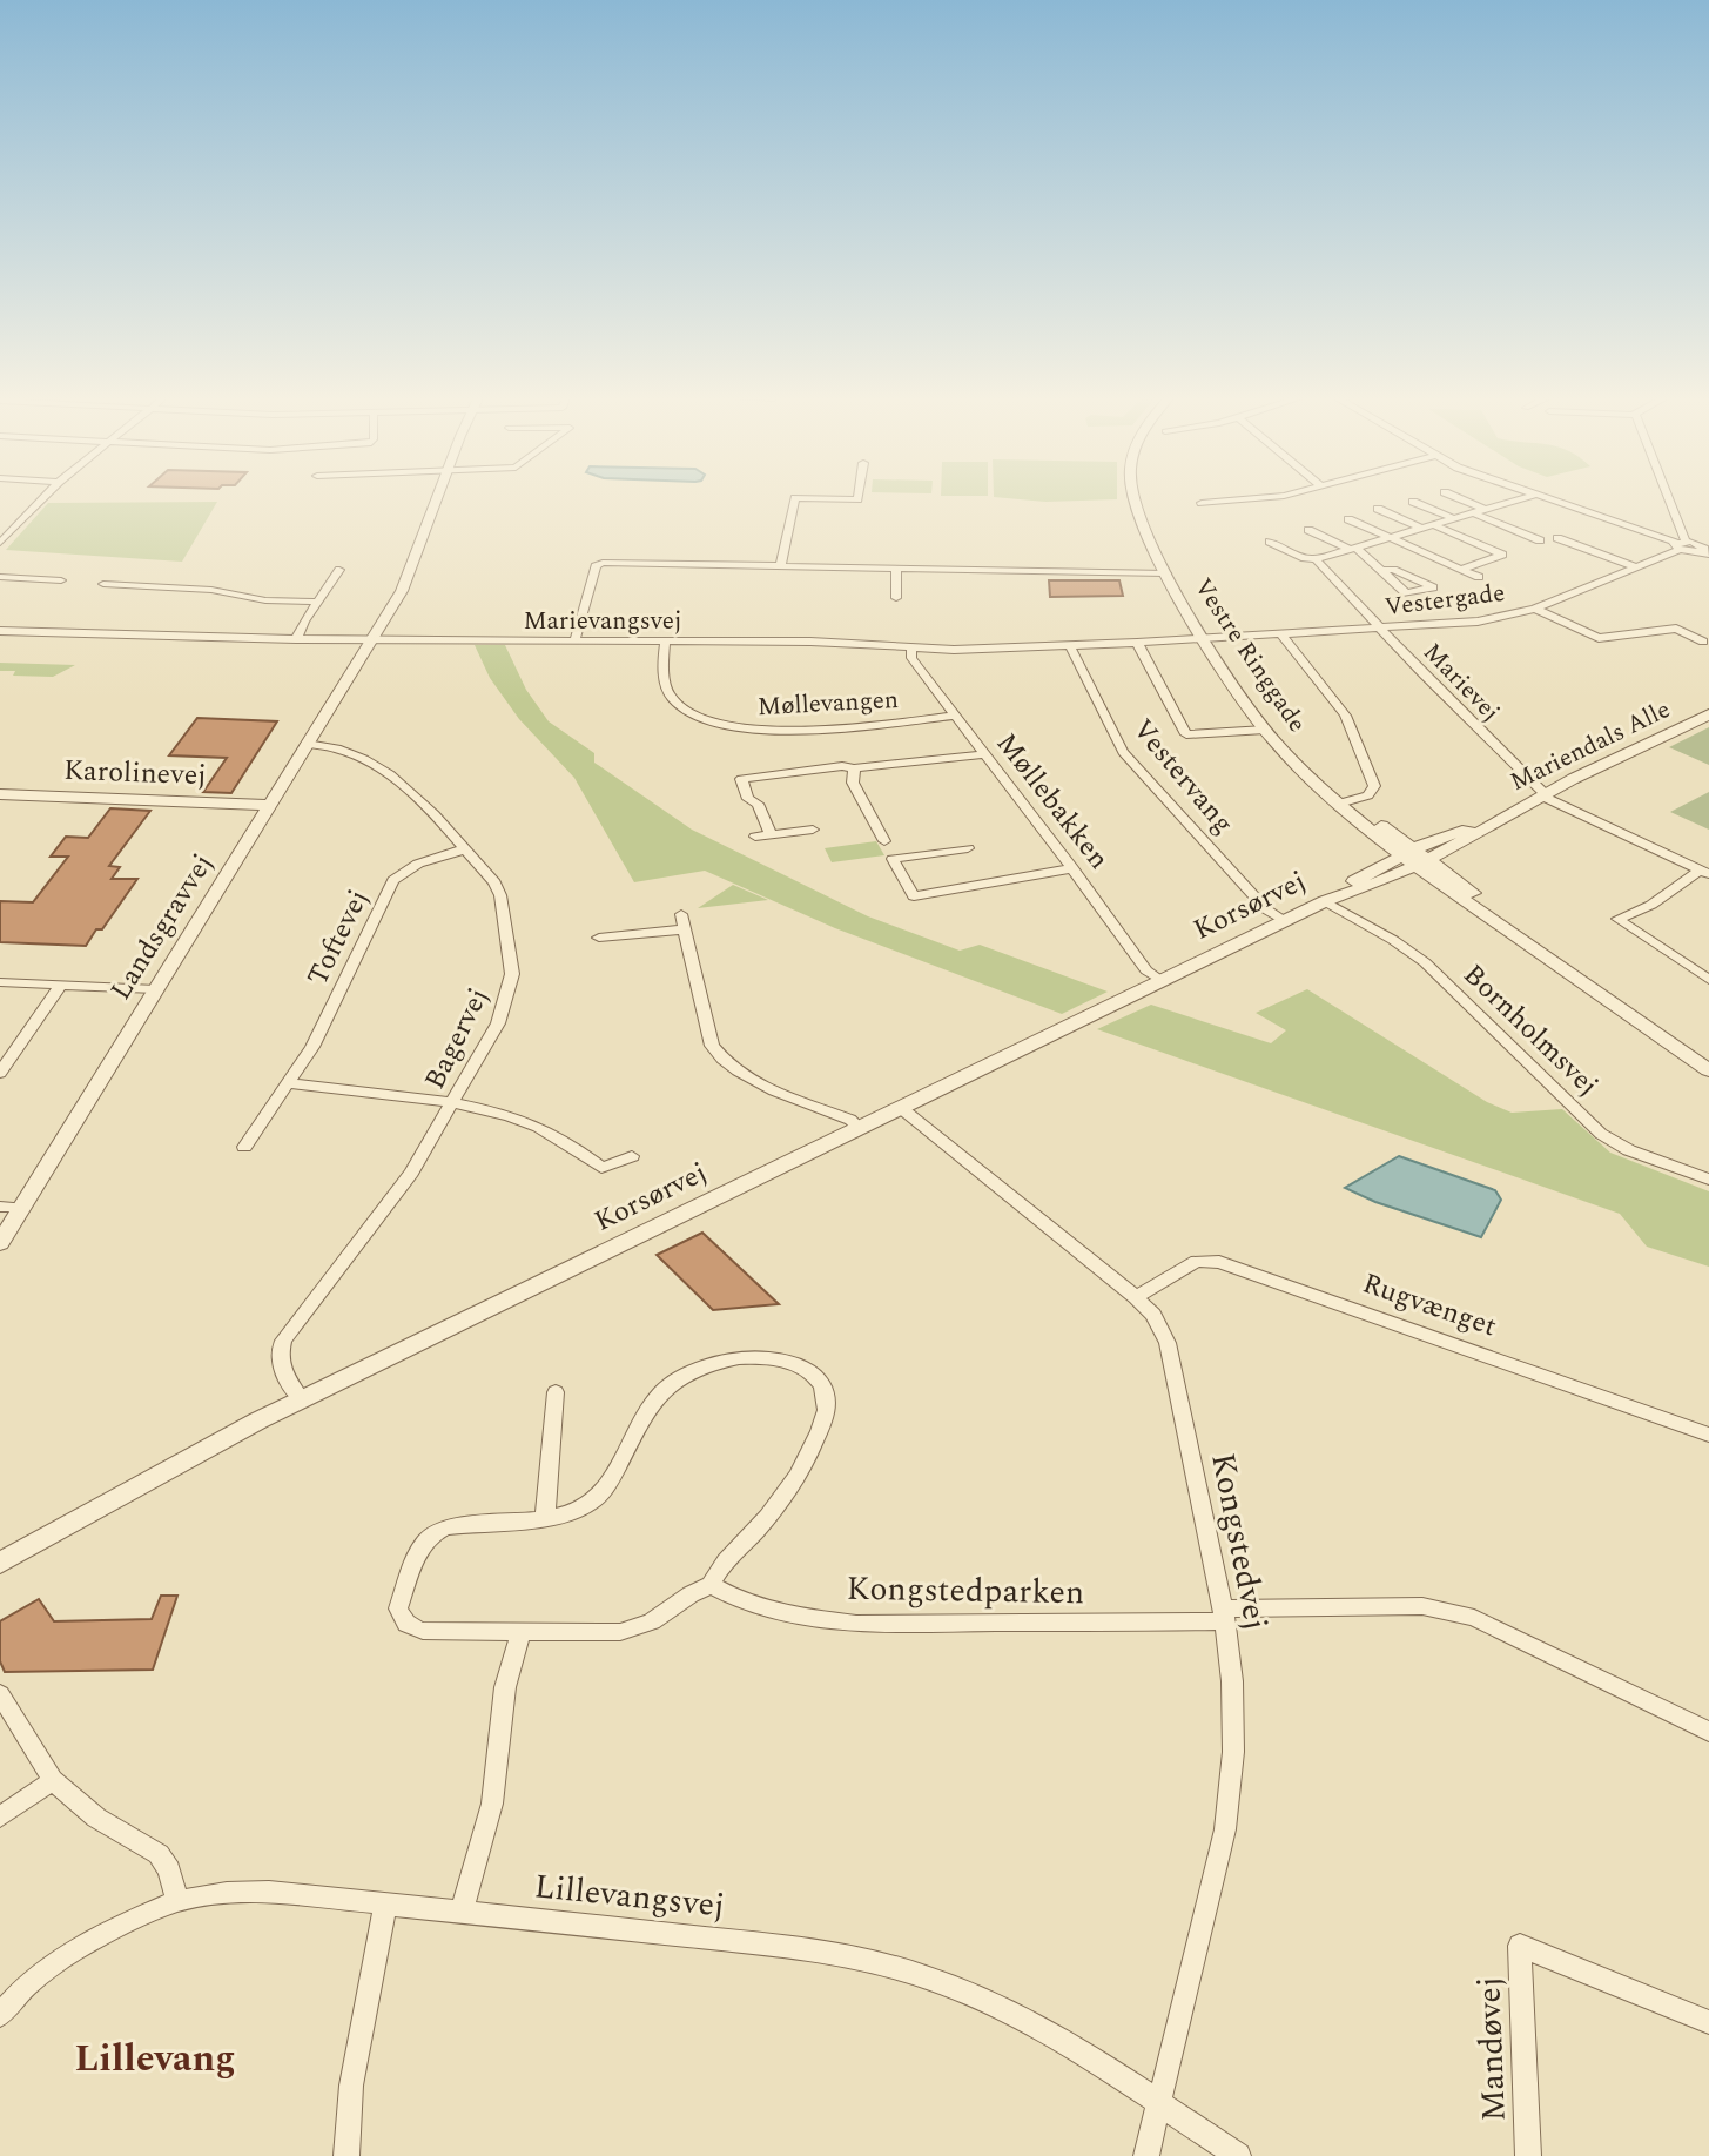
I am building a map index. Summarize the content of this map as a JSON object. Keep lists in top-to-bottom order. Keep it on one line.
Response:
{"streets":{"street":["Vestergade","Marievangsvej","Vestre Ringgade","Marievej","Møllevangen","Mariendals Alle","Karolinevej","Vestervang","Møllebakken","Korsørvej","Landsgravvej","Toftevej","Bornholmsvej","Bagervej","Rugvænget","Kongstedvej","Kongstedparken","Lillevangsvej","Mandøvej"]},"crossings":[["Vestergade","Marievangsvej"],["Vestergade","Vestre Ringgade"],["Vestergade","Marievej"],["Marievangsvej","Vestre Ringgade"],["Marievangsvej","Møllevangen"],["Marievangsvej","Vestervang"],["Marievangsvej","Møllebakken"],["Marievangsvej","Landsgravvej"],["Vestre Ringgade","Mariendals Alle"],["Vestre Ringgade","Korsørvej"],["Marievej","Mariendals Alle"],["Møllevangen","Møllebakken"],["Mariendals Alle","Korsørvej"],["Karolinevej","Landsgravvej"],["Vestervang","Korsørvej"],["Møllebakken","Korsørvej"],["Korsørvej","Bornholmsvej"],["Korsørvej","Bagervej"],["Korsørvej","Kongstedvej"],["Landsgravvej","Bagervej"],["Toftevej","Bagervej"],["Rugvænget","Kongstedvej"],["Kongstedvej","Kongstedparken"],["Kongstedvej","Lillevangsvej"]],"districts":["Lillevang"]}
